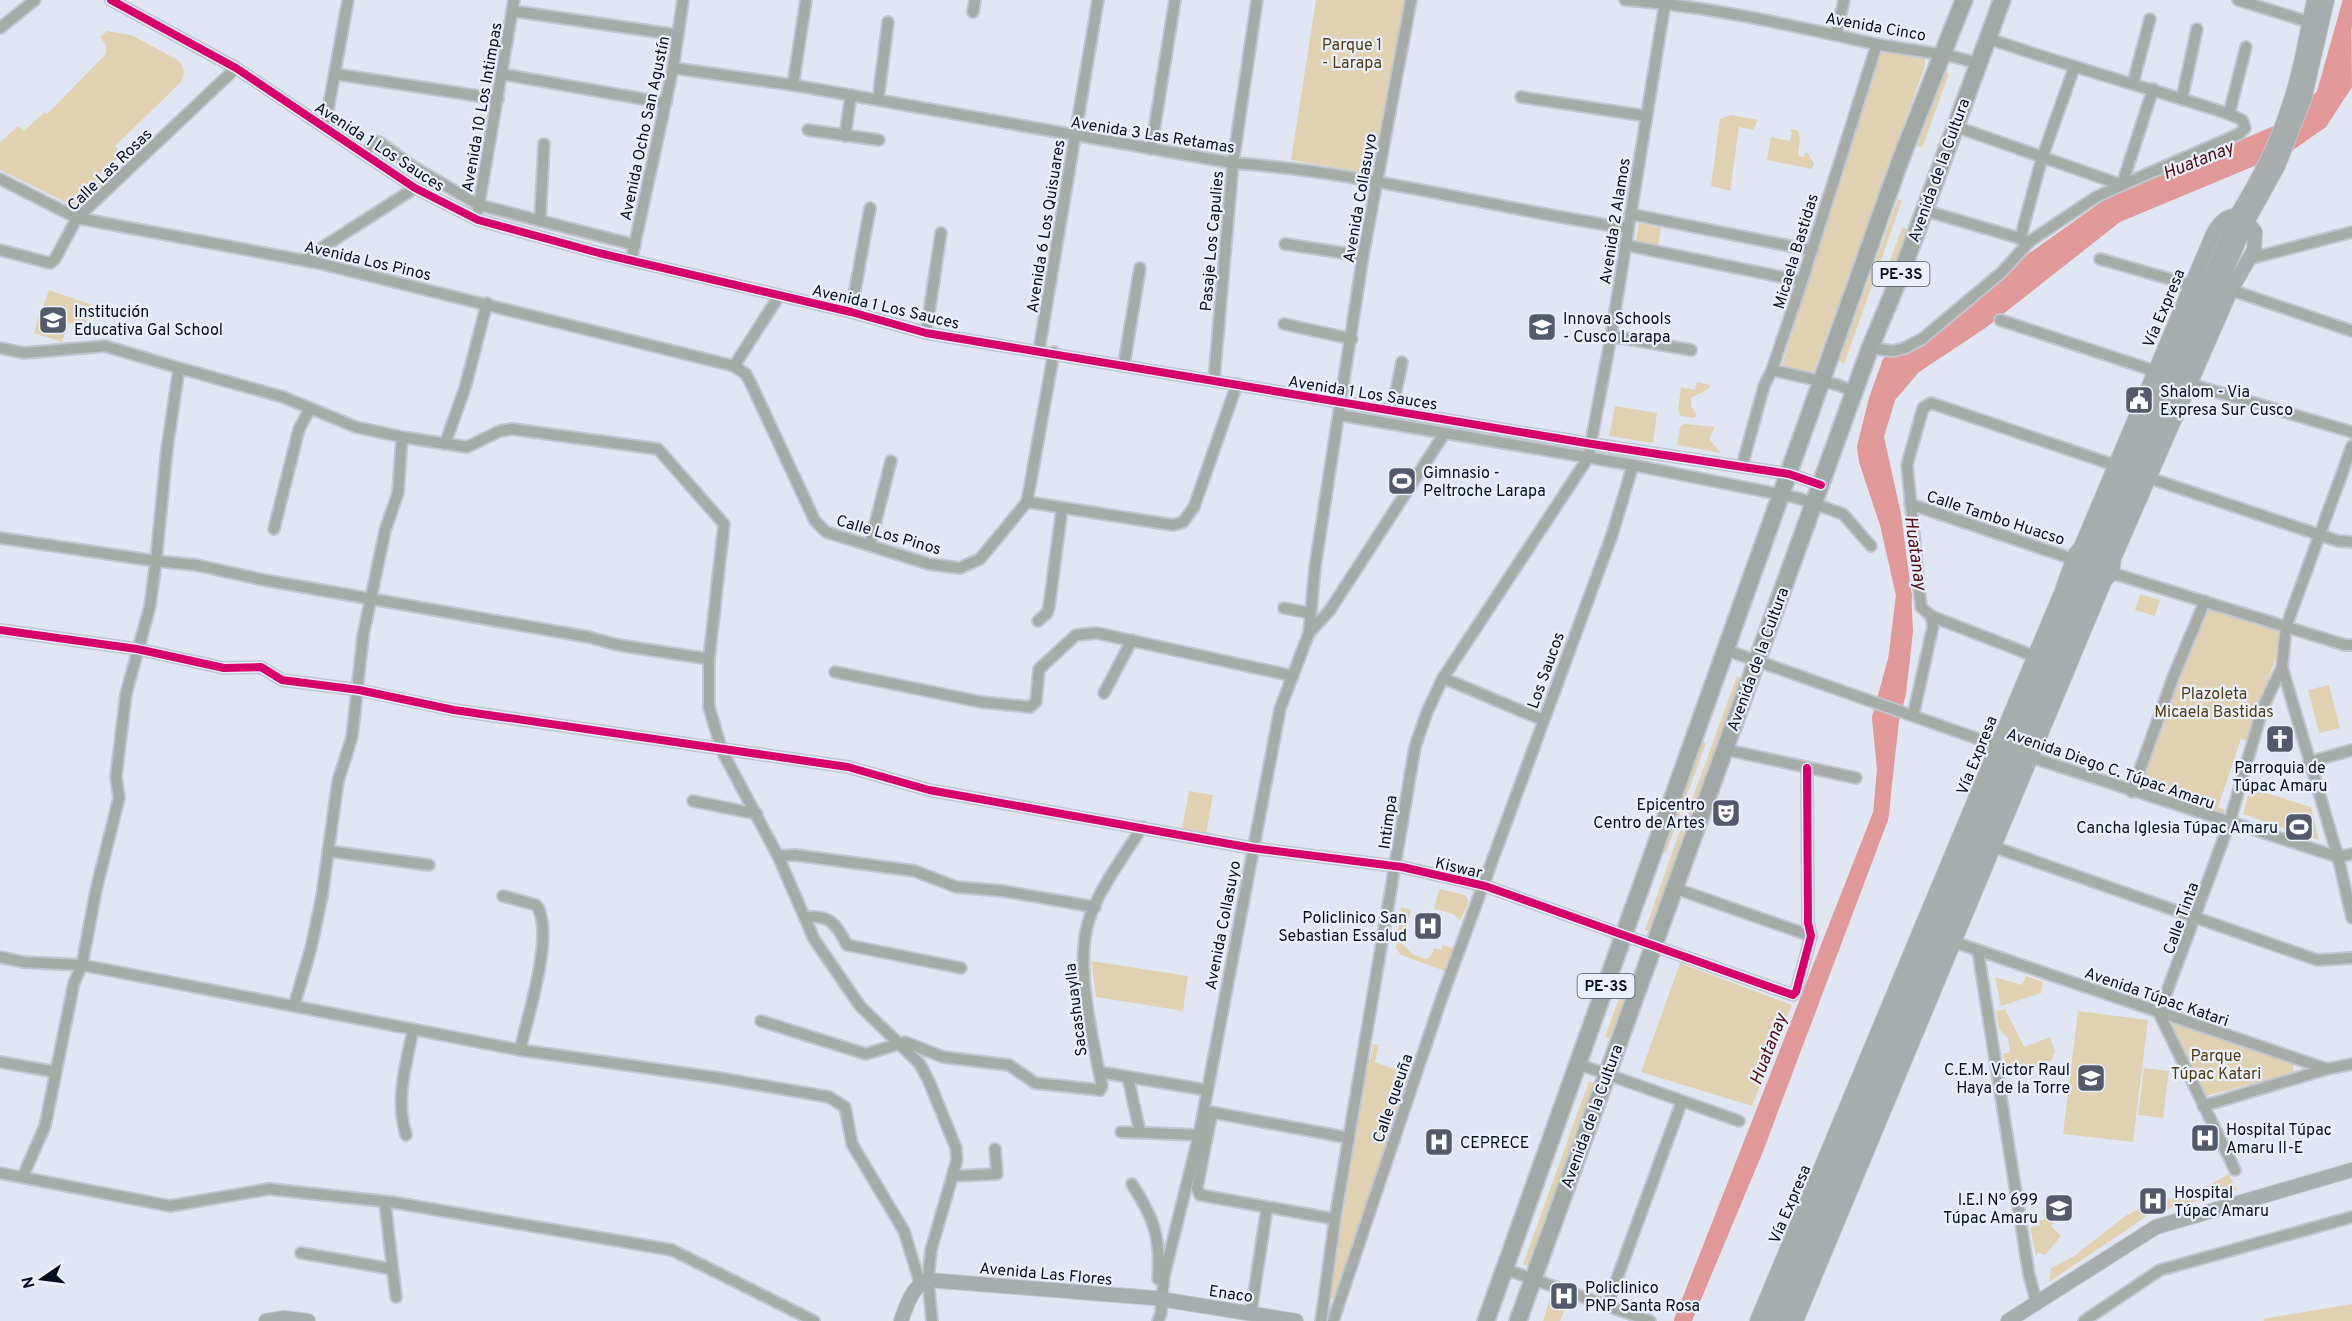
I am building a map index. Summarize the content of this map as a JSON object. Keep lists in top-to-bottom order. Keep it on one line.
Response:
{"streets":{"highway":["Avenida de la Cultura","PE-3S"],"main road":["Vía Expresa","Avenida Las Flores","Enaco"],"street":["Avenida Cinco","Avenida 10 Los Intimpas","Avenida Ocho San Agustín","Avenida 3 Las Retamas","Avenida 1 Los Sauces","Calle Las Rosas","Avenida Collasuyo","Avenida 2 Alamos","Avenida 6 Los Quisuares","Pasaje Los Capulies","Micaela Bastidas","Avenida Los Pinos","Calle Tambo Huacso","Calle Los Pinos","Los Saucos","Avenida Diego C. Túpac Amaru","Intimpa","Kiswar","Calle Tinta","Avenida Túpac Katari","Sacashuaylla","Calle queuña"]},"crossings":[["Avenida Cinco","Avenida de la Cultura"],["Avenida Cinco","Avenida 2 Alamos"],["Avenida Cinco","Micaela Bastidas"],["Avenida 10 Los Intimpas","Avenida 1 Los Sauces"],["Avenida Ocho San Agustín","Avenida 3 Las Retamas"],["Avenida Ocho San Agustín","Avenida 1 Los Sauces"],["Avenida 3 Las Retamas","Avenida Collasuyo"],["Avenida 3 Las Retamas","Avenida 2 Alamos"],["Avenida 3 Las Retamas","Avenida 6 Los Quisuares"],["Avenida 3 Las Retamas","Pasaje Los Capulies"],["Avenida 1 Los Sauces","Calle Las Rosas"],["Avenida 1 Los Sauces","Avenida de la Cultura"],["Avenida 1 Los Sauces","Avenida Collasuyo"],["Avenida 1 Los Sauces","Avenida 2 Alamos"],["Avenida 1 Los Sauces","Avenida 6 Los Quisuares"],["Avenida 1 Los Sauces","Pasaje Los Capulies"],["Avenida 1 Los Sauces","Micaela Bastidas"],["Avenida 1 Los Sauces","Calle Los Pinos"],["Avenida 1 Los Sauces","Los Saucos"],["Avenida 1 Los Sauces","Intimpa"],["Calle Las Rosas","Avenida Los Pinos"],["Avenida de la Cultura","Avenida Diego C. Túpac Amaru"],["Avenida de la Cultura","Kiswar"],["Avenida Collasuyo","Kiswar"],["Avenida Collasuyo","Avenida Las Flores"],["Avenida Collasuyo","Enaco"],["Avenida 2 Alamos","Intimpa"],["Avenida Los Pinos","Calle Los Pinos"],["Vía Expresa","Calle Tambo Huacso"],["Vía Expresa","Avenida Diego C. Túpac Amaru"],["Vía Expresa","Avenida Túpac Katari"],["Los Saucos","Kiswar"],["Los Saucos","Calle queuña"],["Avenida Diego C. Túpac Amaru","Calle Tinta"],["Intimpa","Kiswar"],["Kiswar","Sacashuaylla"],["Kiswar","Calle queuña"],["Calle Tinta","Avenida Túpac Katari"],["Avenida Las Flores","Enaco"]],"water":["Huatanay"],"parks":["Parque 1 - Larapa","Plazoleta Micaela Bastidas","Parque Túpac Katari"],"places":{"school or university":["Institución Educativa Gal School","Innova Schools - Cusco Larapa","C.E.M. Victor Raul Haya de la Torre","I.E.I Nº 699 Túpac Amaru"],"public building":["Shalom - Via Expresa Sur Cusco"],"sports":["Gimnasio - Peltroche Larapa","Cancha Iglesia Túpac Amaru"],"church":["Parroquia de Túpac Amaru"],"theatre":["Epicentro Centro de Artes"],"hospital":["Policlinico San Sebastian Essalud","Hospital Túpac Amaru II-E","CEPRECE","Hospital Túpac Amaru","Policlinico PNP Santa Rosa"]},"north":"left"}
